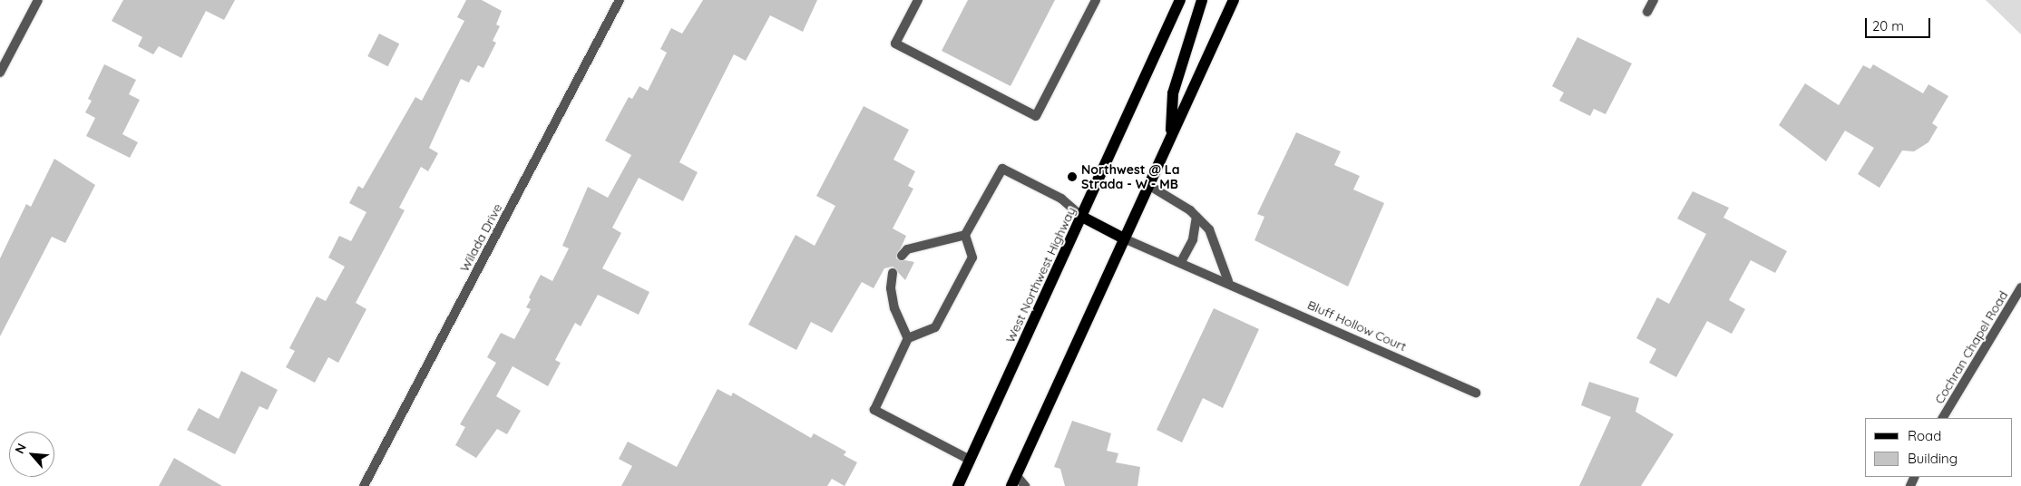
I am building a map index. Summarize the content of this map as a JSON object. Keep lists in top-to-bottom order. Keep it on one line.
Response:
{"streets":{"main road":["West Northwest Highway"],"street":["Wilada Drive","Bluff Hollow Court","Cochran Chapel Road"]},"places":["Northwest @ La Strada - W - MB"],"legend":["Road","Building"],"scale_bar":"20 m","north":"top left"}
